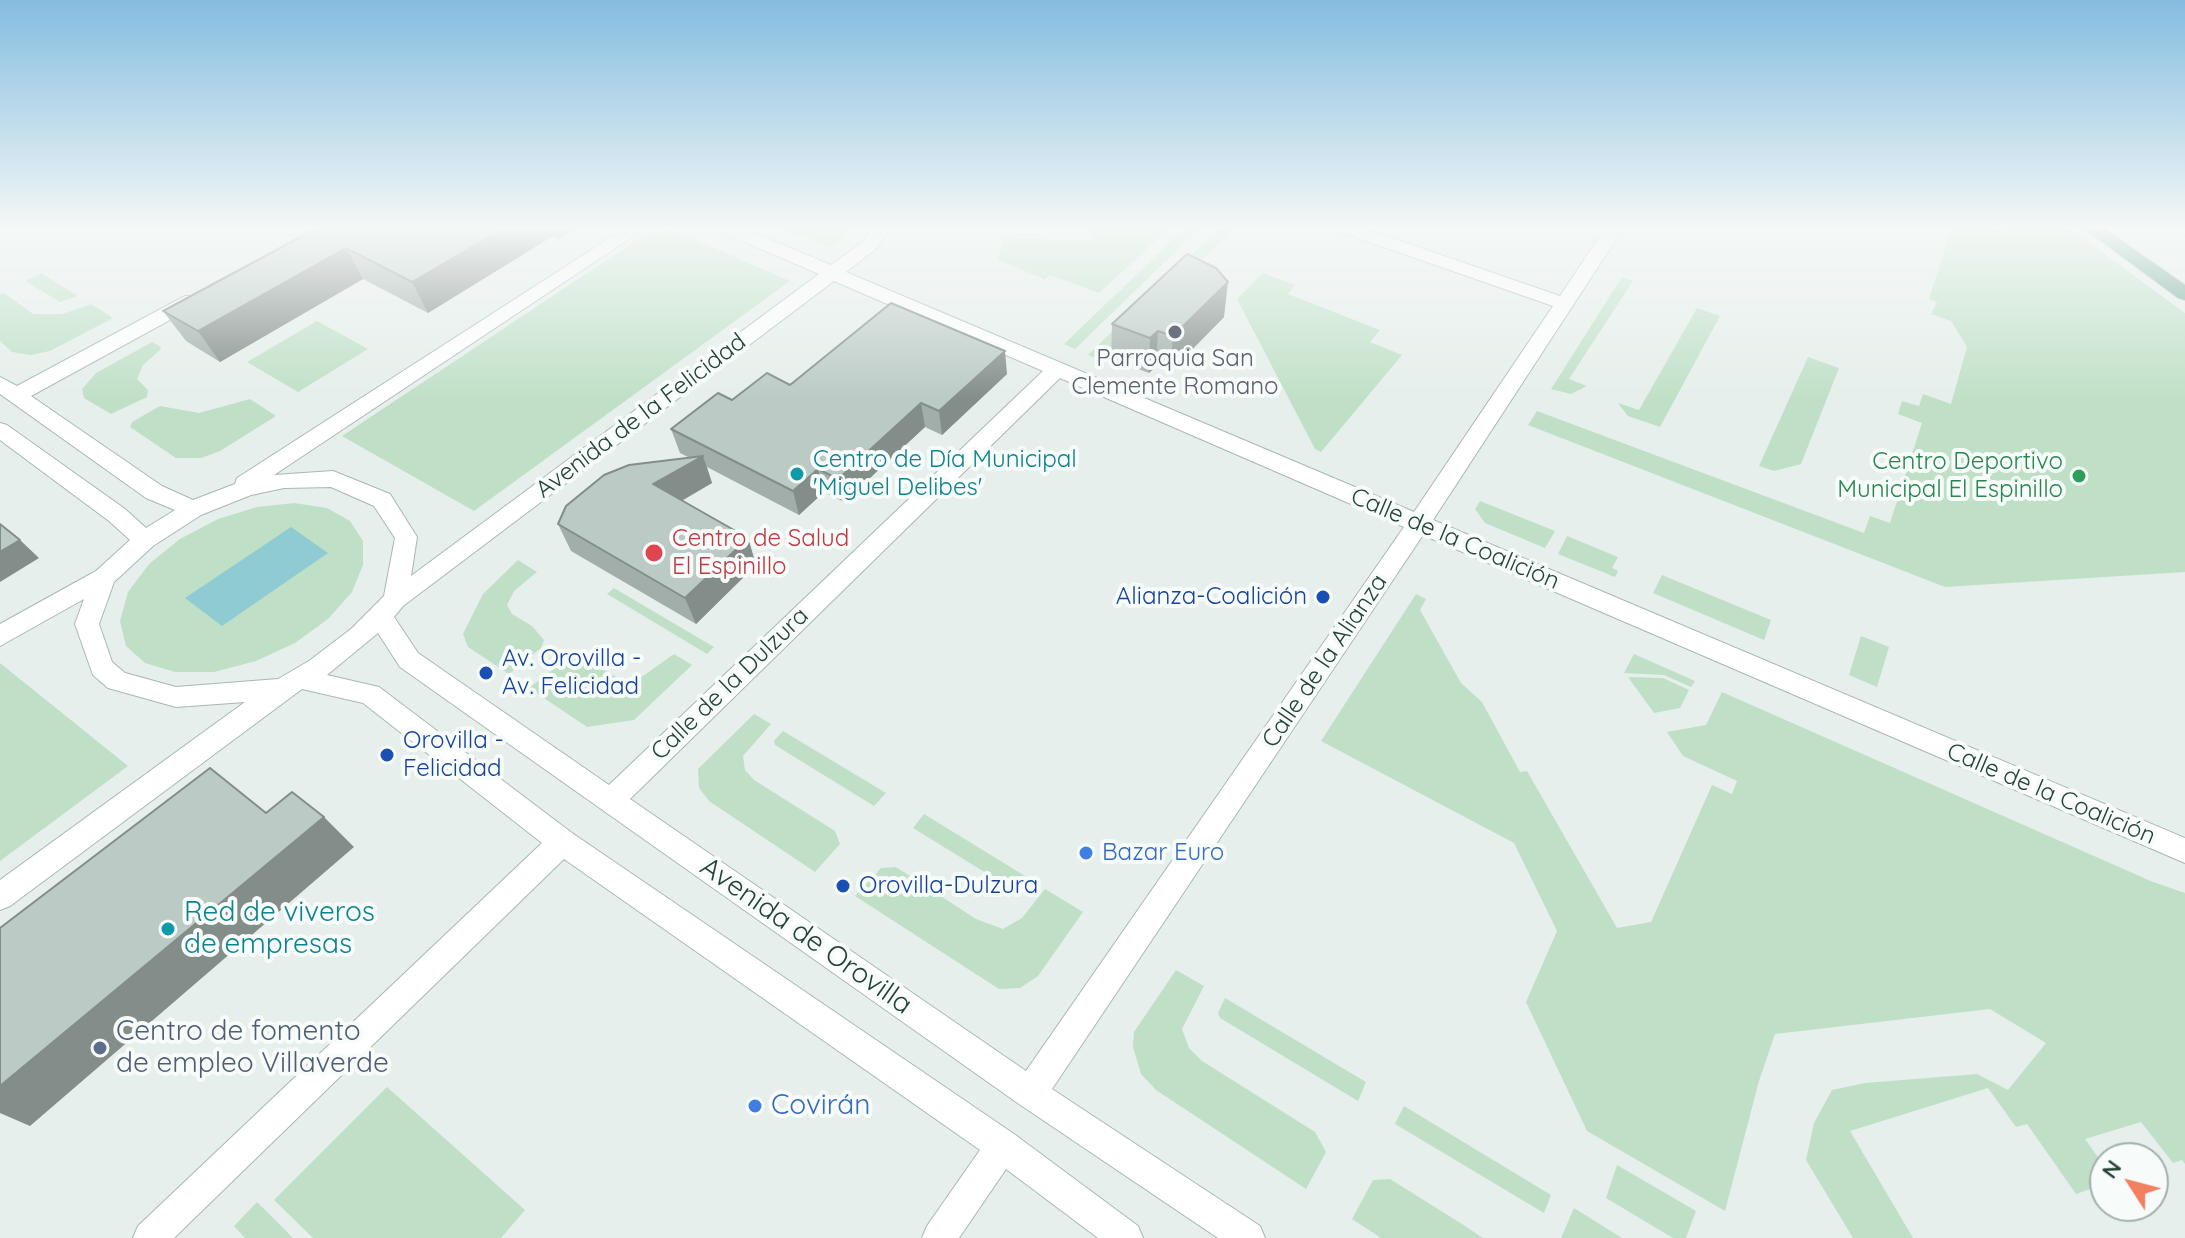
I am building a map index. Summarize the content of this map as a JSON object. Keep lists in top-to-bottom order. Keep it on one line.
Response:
{"streets":{"street":["Avenida de la Felicidad","Calle de la Coalición","Calle de la Alianza","Calle de la Dulzura","Avenida de Orovilla"]},"crossings":[["Avenida de la Felicidad","Avenida de Orovilla"],["Calle de la Coalición","Calle de la Alianza"],["Calle de la Coalición","Calle de la Dulzura"],["Calle de la Alianza","Avenida de Orovilla"],["Calle de la Dulzura","Avenida de Orovilla"]],"places":["Parroquia San Clemente Romano","Centro de Día Municipal 'Miguel Delibes'","Centro Deportivo Municipal El Espinillo","Centro de Salud El Espinillo","Alianza-Coalición","Av. Orovilla - Av. Felicidad","Orovilla - Felicidad","Bazar Euro","Orovilla-Dulzura","Red de viveros de empresas","Centro de fomento de empleo Villaverde","Covirán"],"north":"top left"}
